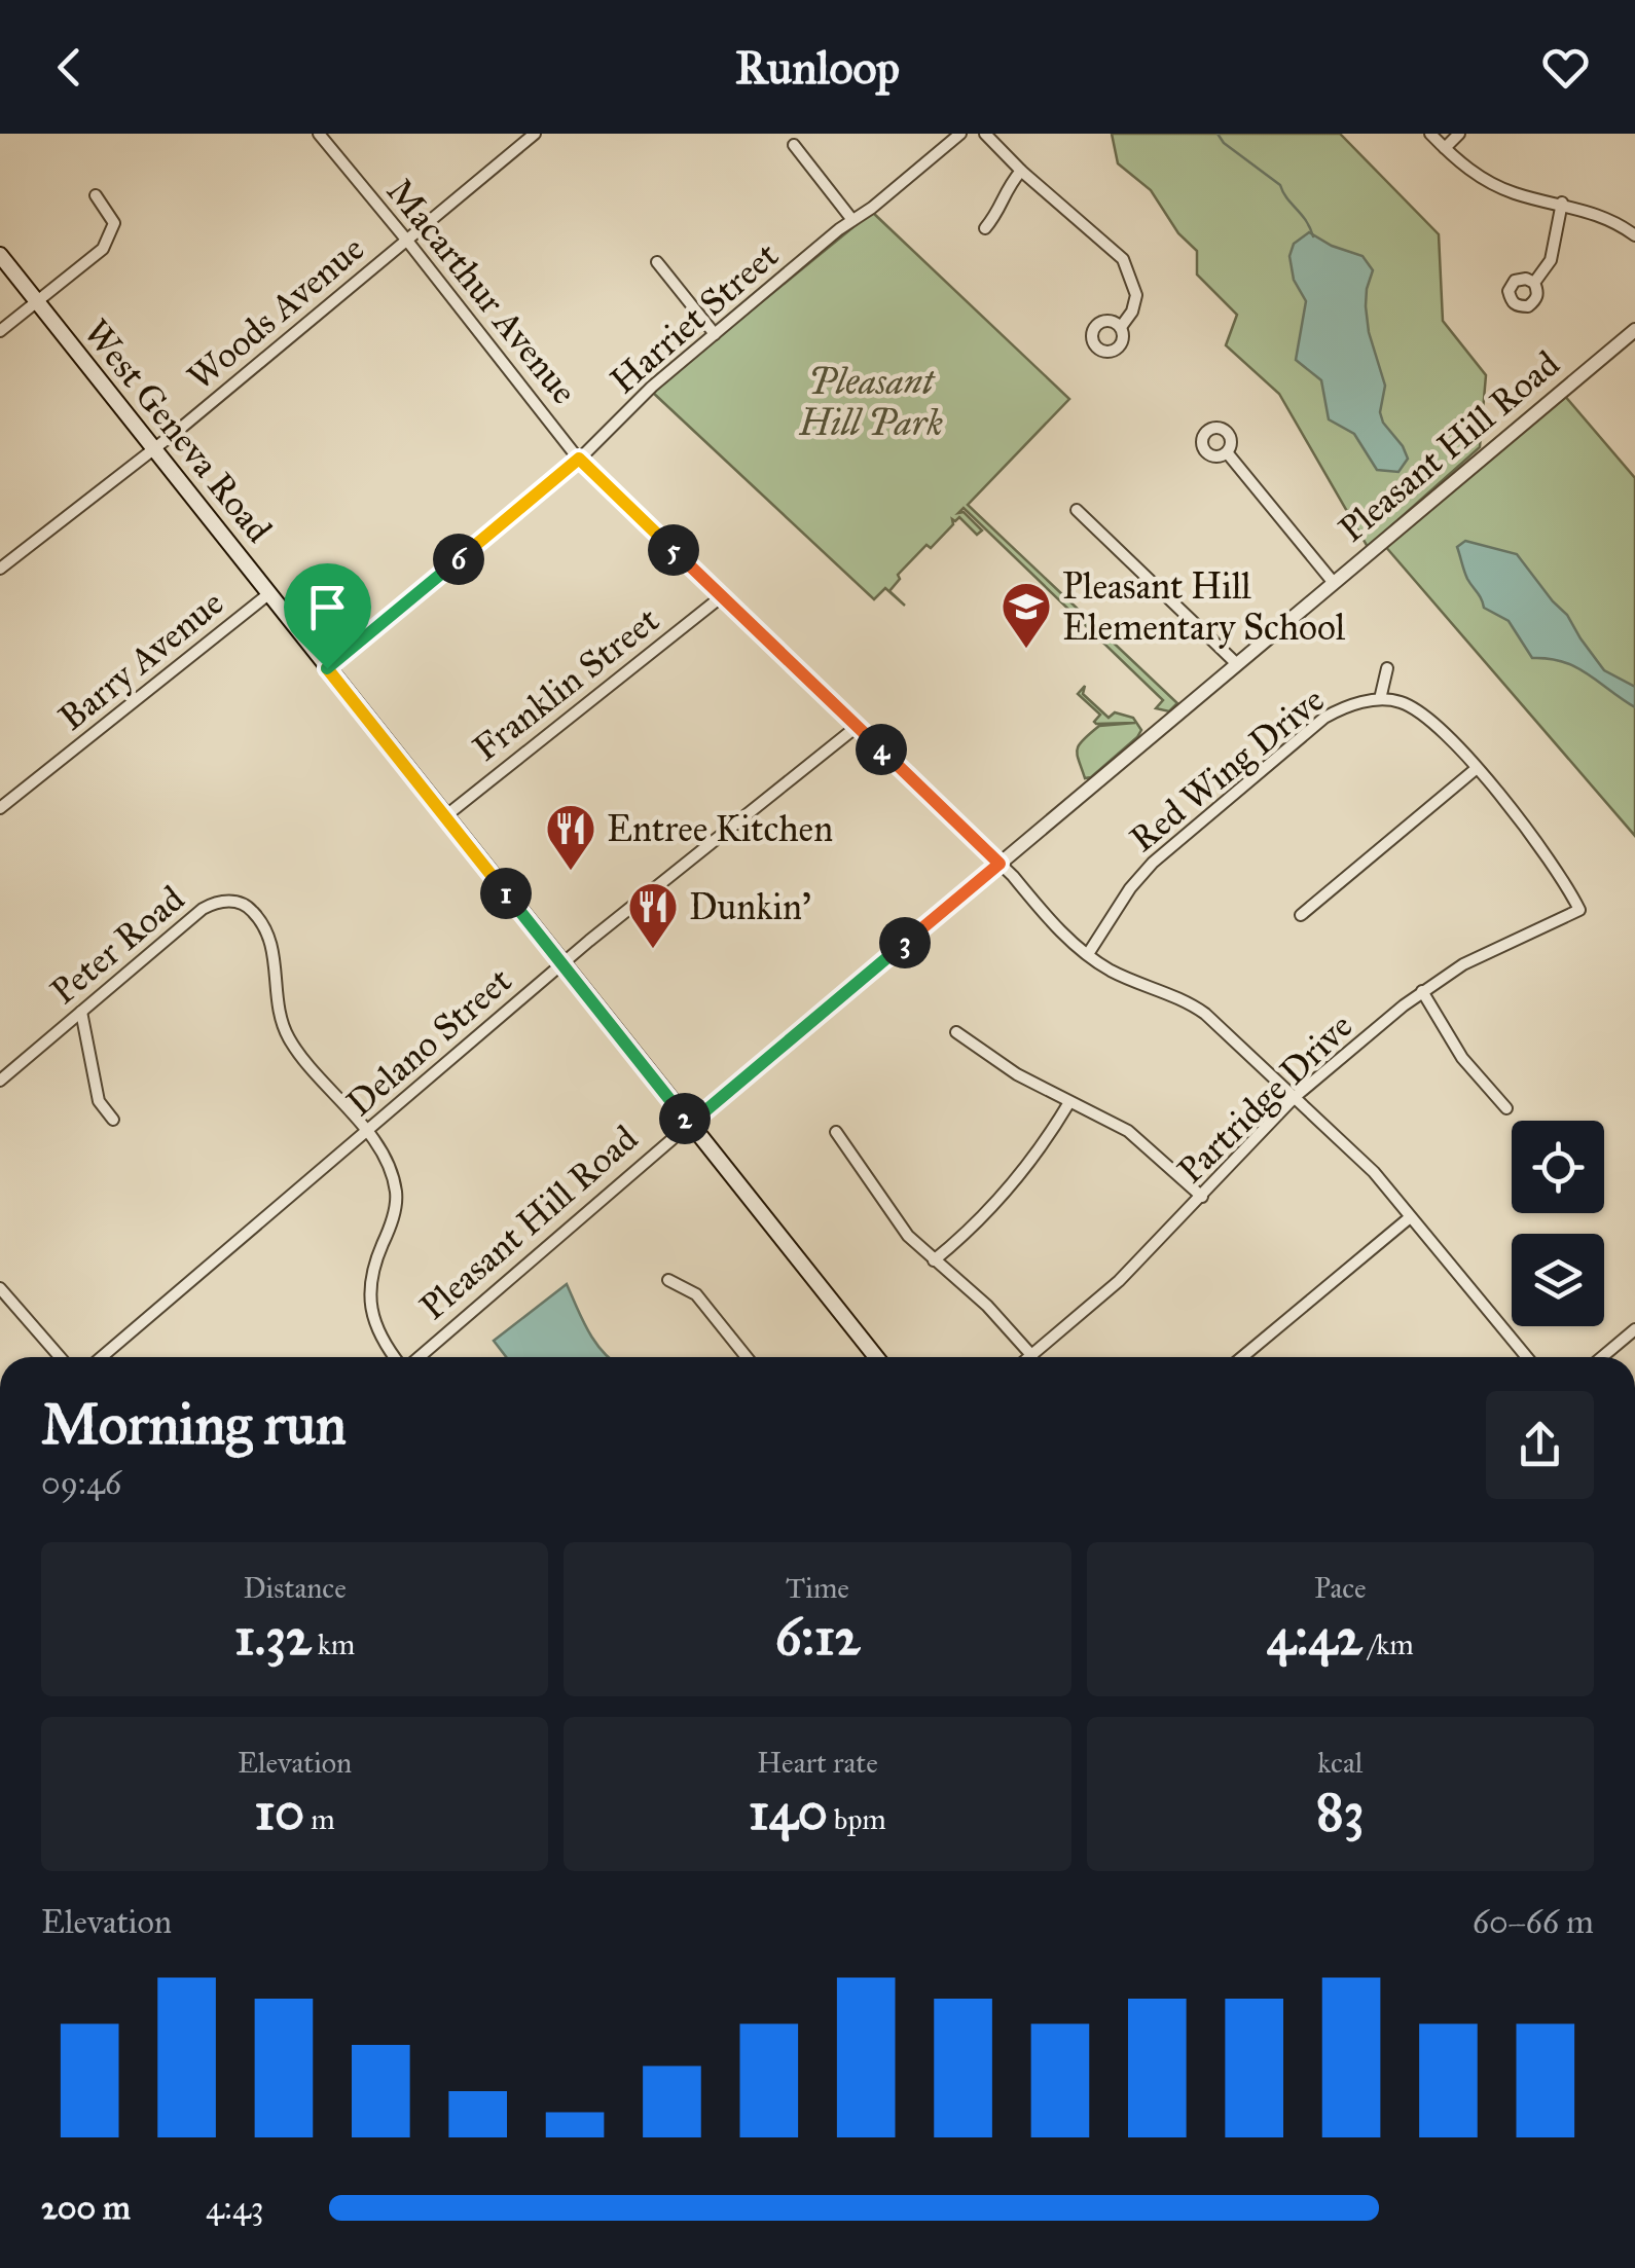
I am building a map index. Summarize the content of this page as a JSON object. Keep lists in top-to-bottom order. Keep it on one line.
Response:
{"streets":{"main road":["West Geneva Road"],"street":["Macarthur Avenue","Woods Avenue","Harriet Street","Pleasant Hill Road","Barry Avenue","Franklin Street","Red Wing Drive","Peter Road","Delano Street","Partridge Drive"]},"crossings":[["Macarthur Avenue","Woods Avenue"],["Macarthur Avenue","Harriet Street"],["Macarthur Avenue","Pleasant Hill Road"],["Macarthur Avenue","Franklin Street"],["Macarthur Avenue","Red Wing Drive"],["Macarthur Avenue","Delano Street"],["Macarthur Avenue","Partridge Drive"],["Woods Avenue","West Geneva Road"],["Harriet Street","West Geneva Road"],["West Geneva Road","Pleasant Hill Road"],["West Geneva Road","Barry Avenue"],["West Geneva Road","Franklin Street"],["West Geneva Road","Delano Street"],["Peter Road","Delano Street"]],"parks":["Pleasant Hill Park"],"places":{"school or university":["Pleasant Hill Elementary School"],"restaurant":["Entree Kitchen","Dunkin'"]},"page":{"header":"Runloop","pins":["5","6","4","1","3","2"],"heading":["Morning run","09:46"],"stats":[["Distance","1.32 km"],["Time","6:12"],["Pace","4:42 /km"],["Elevation","10 m"],["Heart rate","140 bpm"],["kcal","83"]],"chart":["Elevation","60–66 m"],"list":[{"name":"200 m","note":"4:43"}]}}
